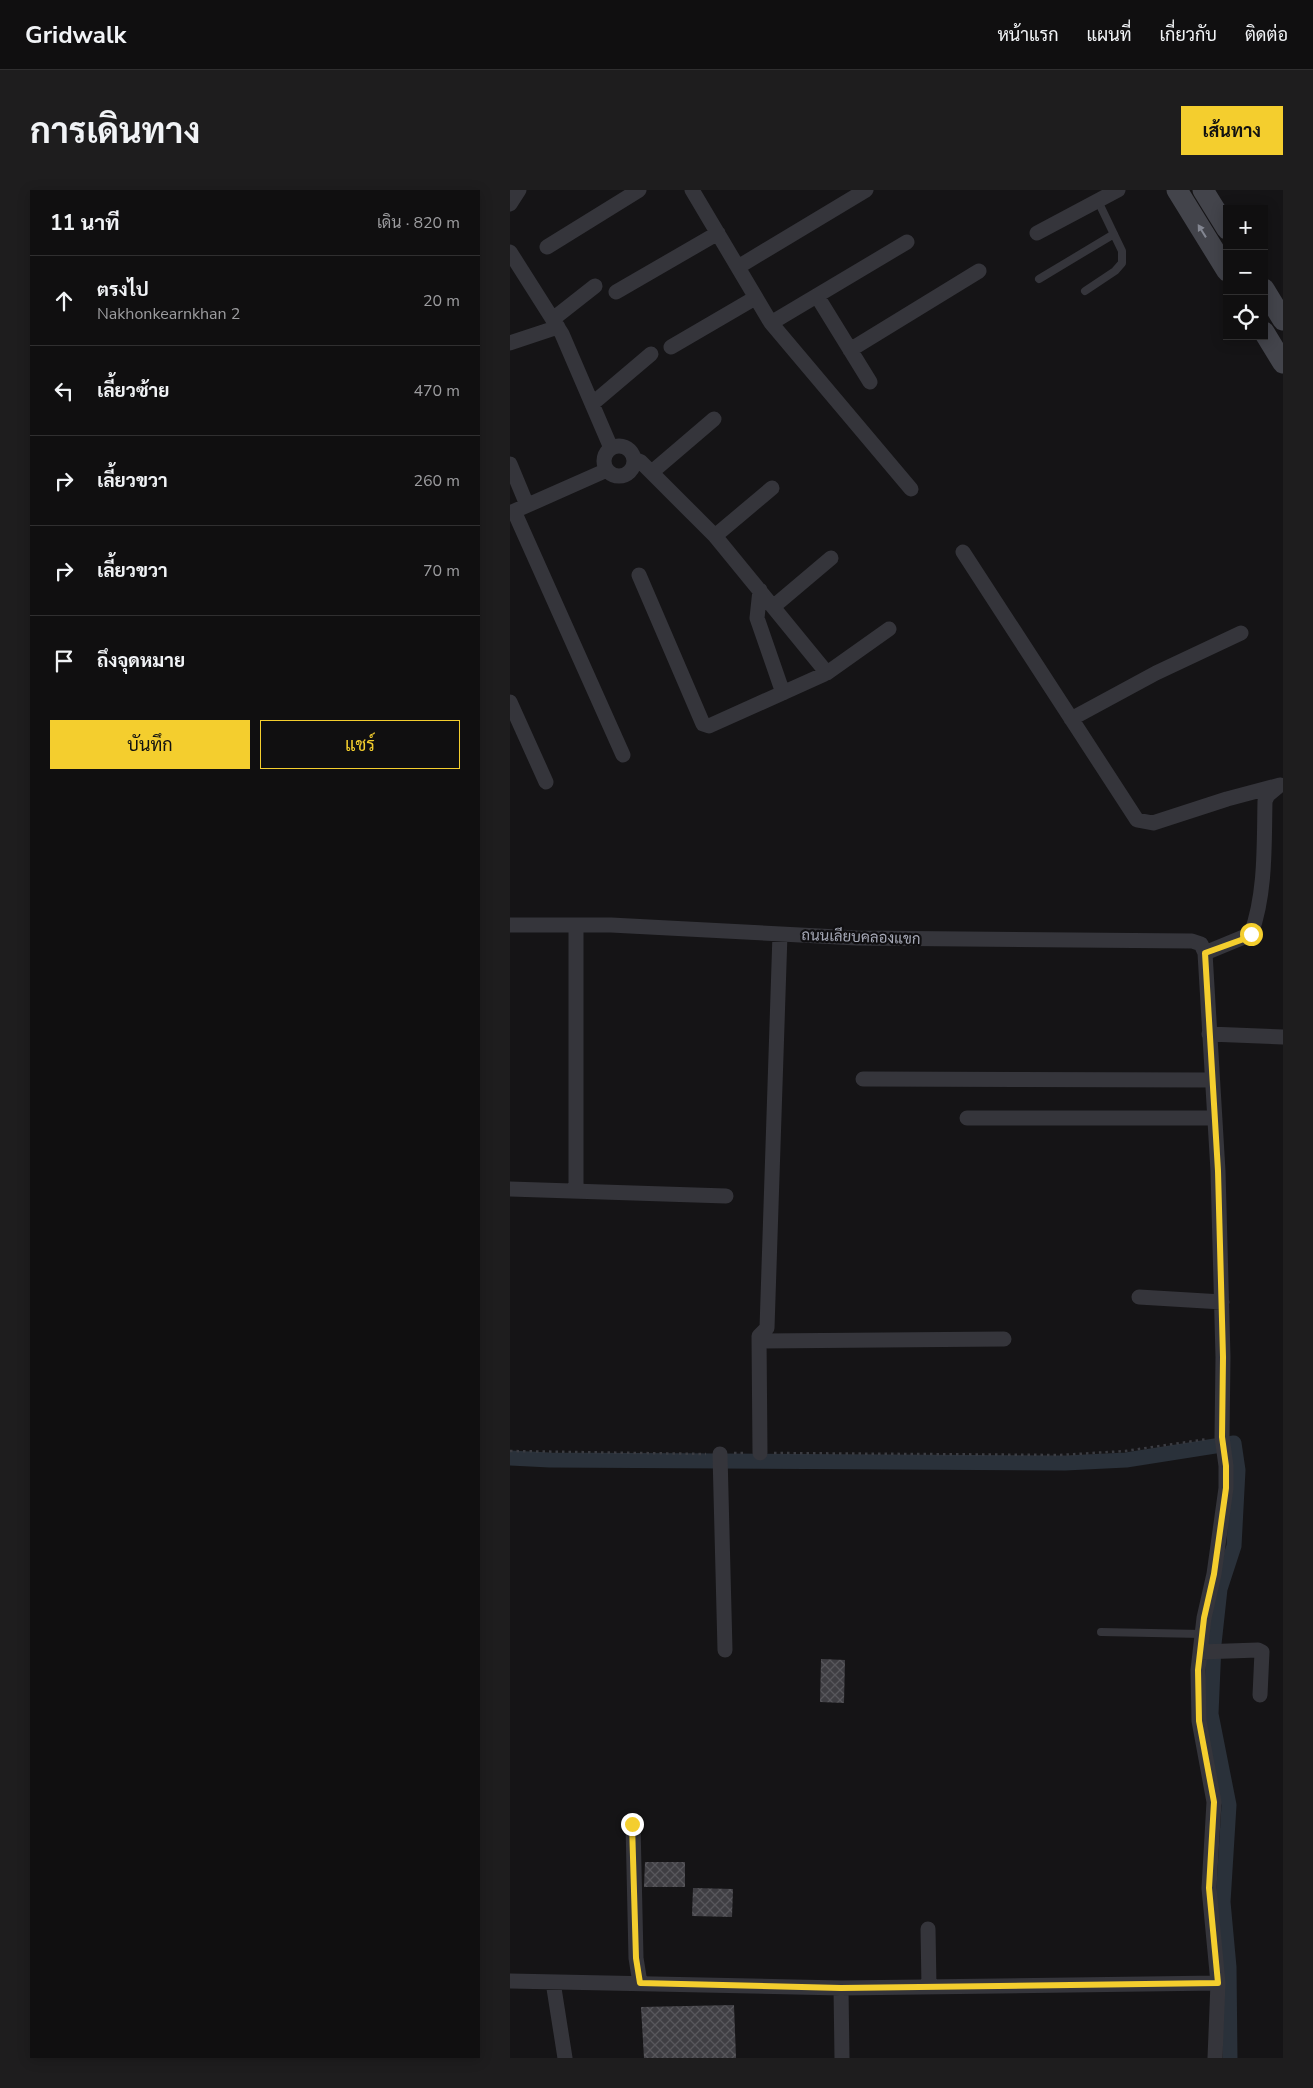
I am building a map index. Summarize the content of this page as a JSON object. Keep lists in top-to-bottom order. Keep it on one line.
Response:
{"streets":{"street":["ถนนเลียบคลองแขก"]},"page":{"header":"Gridwalk","nav":["หน้าแรก","แผนที่","เกี่ยวกับ","ติดต่อ"],"title":"การเดินทาง","buttons":["เส้นทาง",["บันทึก","แชร์"]],"heading":["11 นาที","เดิน · 820 m"],"map_buttons":["+","−"],"list":[["ตรงไป","Nakhonkearnkhan 2","20 m"],["เลี้ยวซ้าย","470 m"],["เลี้ยวขวา","260 m"],["เลี้ยวขวา","70 m"],"ถึงจุดหมาย"]}}
